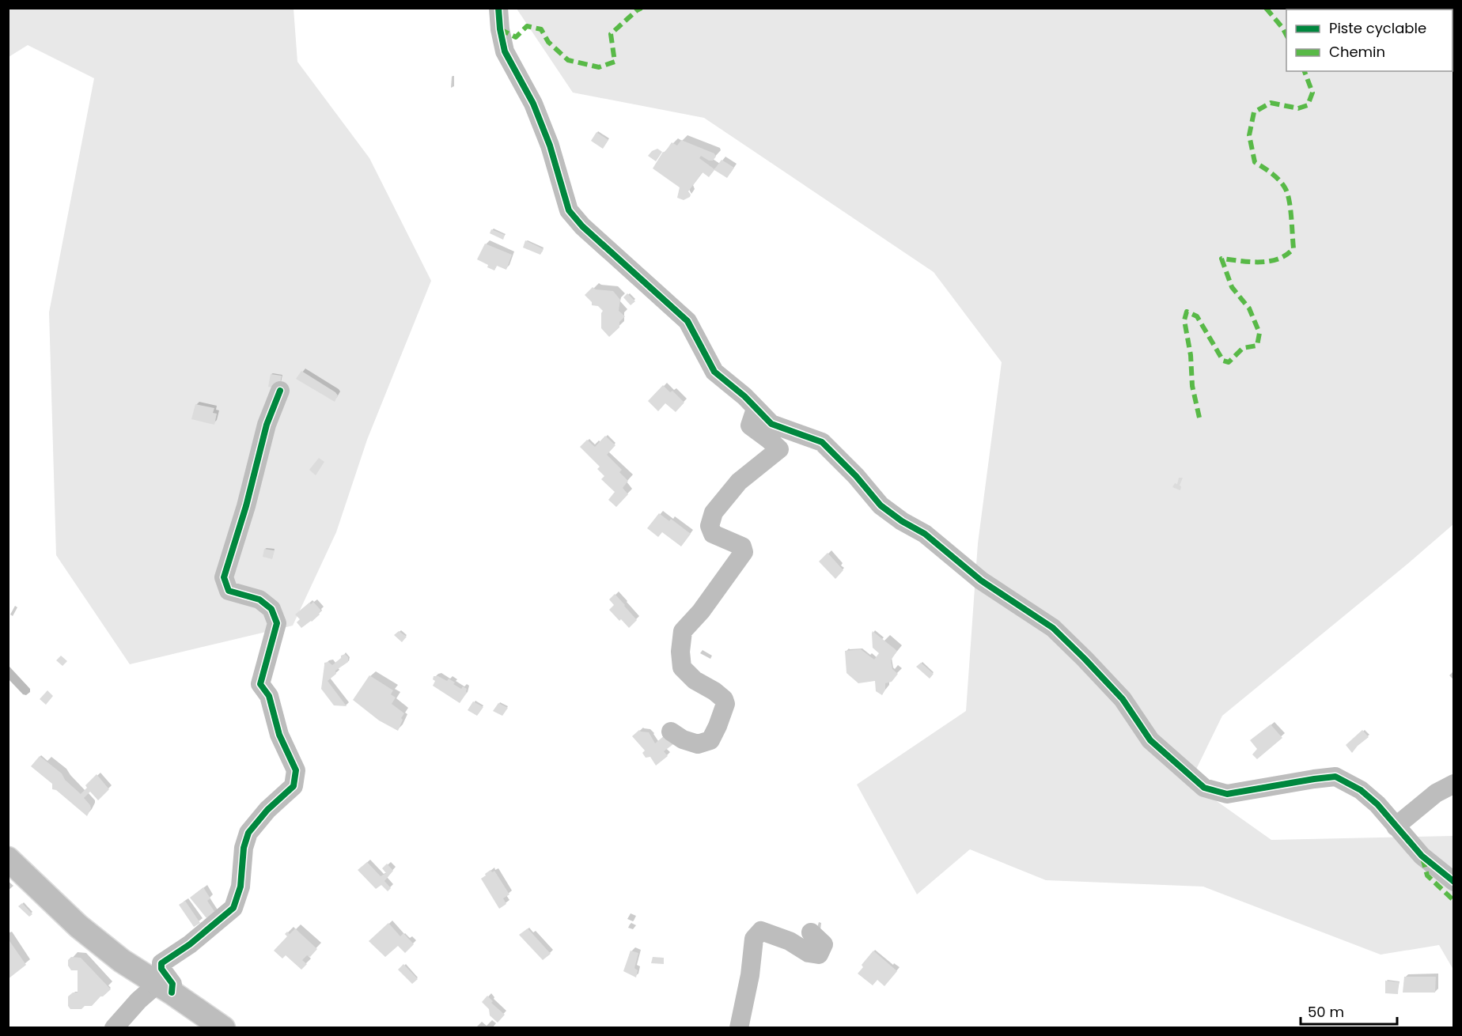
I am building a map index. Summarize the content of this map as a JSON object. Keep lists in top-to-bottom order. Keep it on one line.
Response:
{"legend":["Piste cyclable","Chemin"],"scale_bar":"50 m"}
